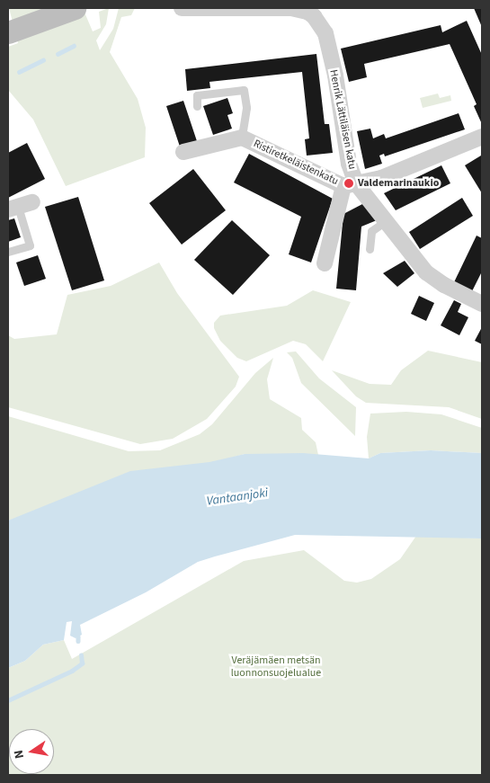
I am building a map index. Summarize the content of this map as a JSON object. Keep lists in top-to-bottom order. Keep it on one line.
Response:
{"streets":{"street":["Henrik Lättiläisen katu","Ristiretkeläistenkatu"]},"crossings":[["Henrik Lättiläisen katu","Ristiretkeläistenkatu"]],"water":["Vantaanjoki"],"parks":["Veräjämäen metsän luonnonsuojelualue"],"places":["Valdemarinaukio"],"north":"left"}
